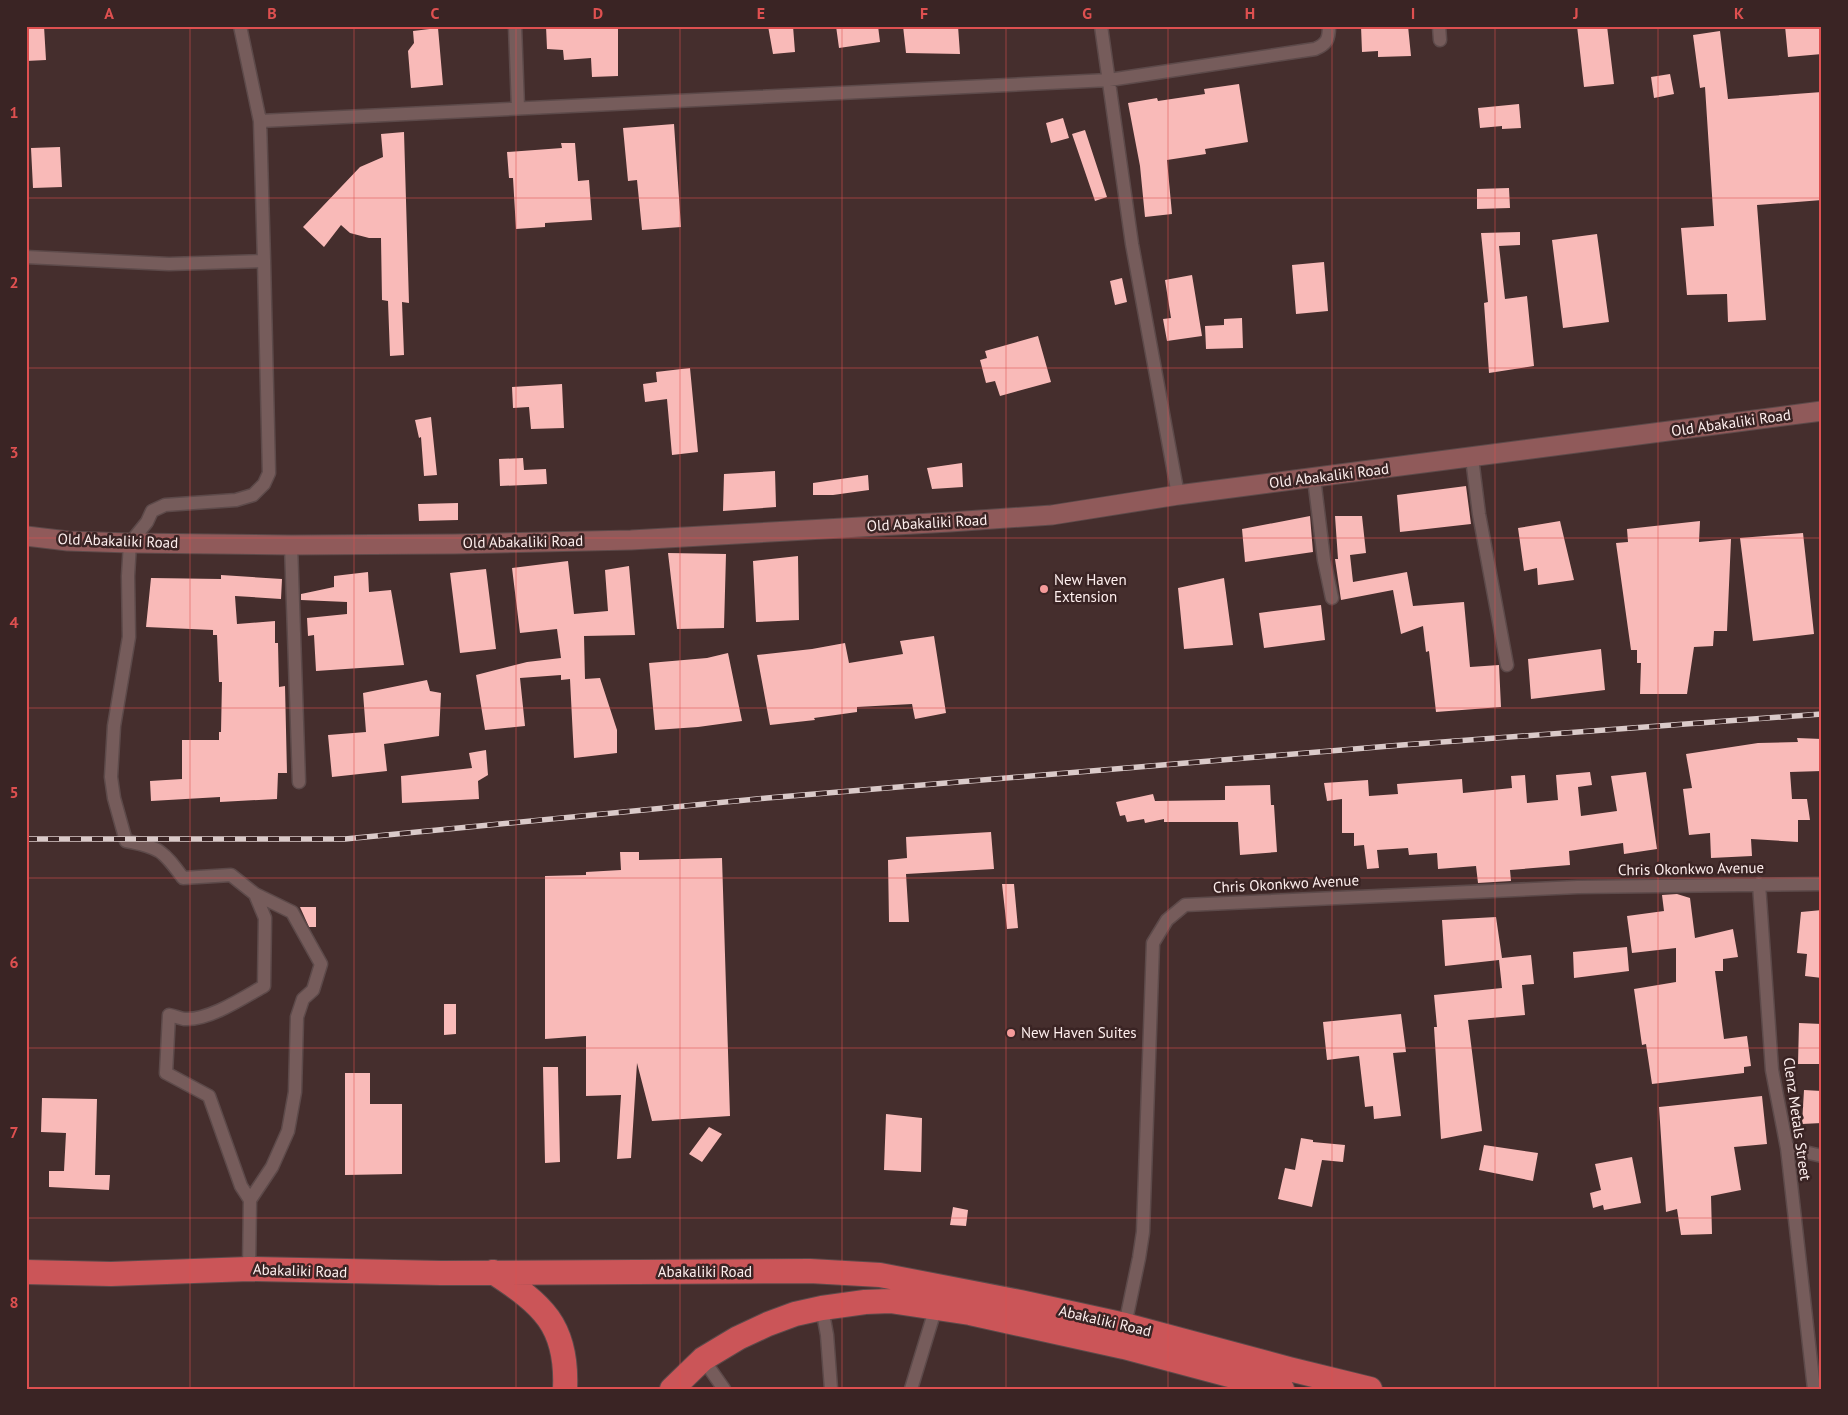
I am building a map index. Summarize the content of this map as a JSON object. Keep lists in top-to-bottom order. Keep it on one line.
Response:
{"streets":{"highway":["Abakaliki Road"],"main road":["Old Abakaliki Road"],"street":["Chris Okonkwo Avenue","Clenz Metals Street"]},"crossings":[["Chris Okonkwo Avenue","Clenz Metals Street"],["Chris Okonkwo Avenue","Abakaliki Road"]],"places":["New Haven Extension","New Haven Suites"],"grid":{"columns":["A","B","C","D","E","F","G","H","I","J","K"],"rows":["1","2","3","4","5","6","7","8"]}}
